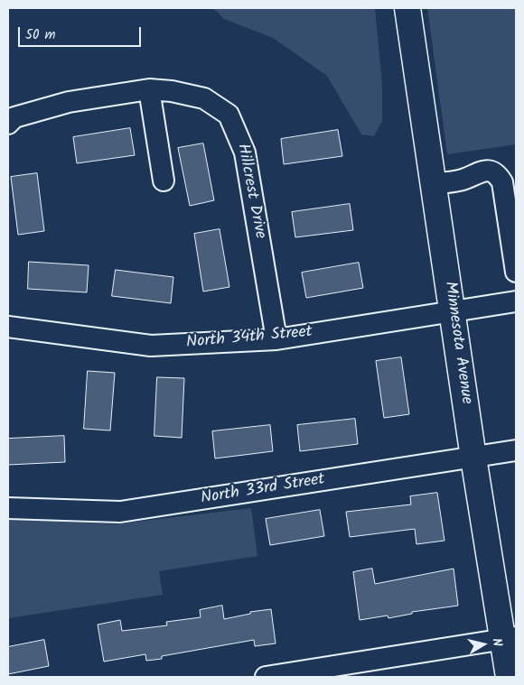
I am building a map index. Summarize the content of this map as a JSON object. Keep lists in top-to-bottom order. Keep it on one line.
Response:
{"streets":{"main road":["Minnesota Avenue"],"street":["Hillcrest Drive","North 34th Street","North 33rd Street"]},"crossings":[["Hillcrest Drive","North 34th Street"],["North 34th Street","Minnesota Avenue"],["Minnesota Avenue","North 33rd Street"]],"scale_bar":"50 m","north":"right"}
